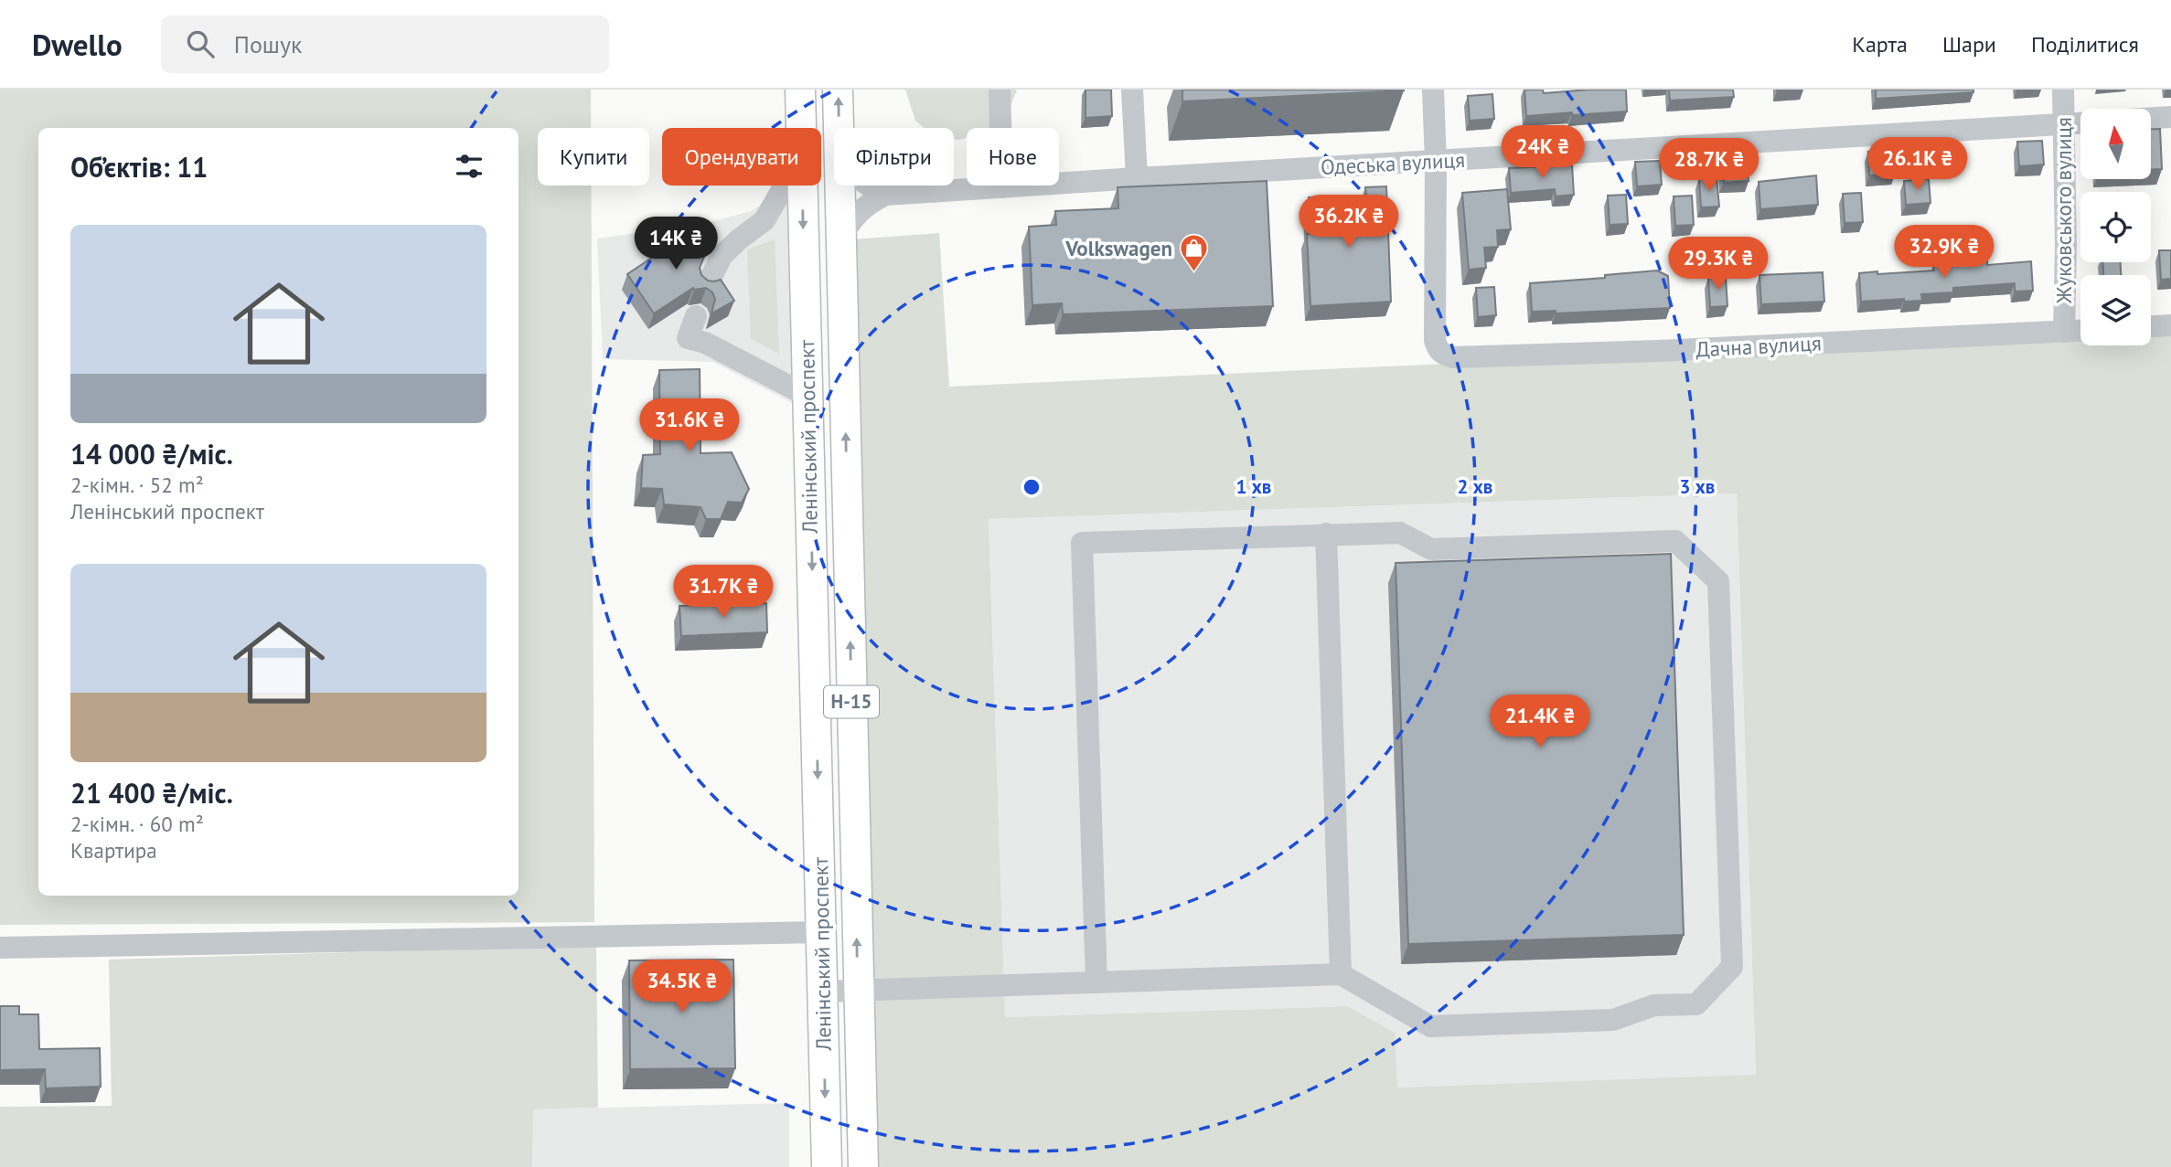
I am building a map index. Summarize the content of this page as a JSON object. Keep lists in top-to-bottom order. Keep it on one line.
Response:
{"streets":{"main road":["Ленінський проспект","Н-15"],"street":["Одеська вулиця","Жуковського вулиця","Дачна вулиця"]},"crossings":[["Одеська вулиця","Жуковського вулиця"],["Одеська вулиця","Дачна вулиця"],["Одеська вулиця","Ленінський проспект"],["Жуковського вулиця","Дачна вулиця"]],"places":{"shop":["Volkswagen"]},"north":"top","page":{"header":"Dwello","search":"Пошук","nav":["Карта","Шари","Поділитися"],"price":["24K ₴","26.1K ₴","28.7K ₴","36.2K ₴","14K ₴","32.9K ₴","29.3K ₴","31.6K ₴","31.7K ₴","21.4K ₴","34.5K ₴"],"chip":["Купити","Орендувати","Фільтри","Нове"],"heading":"Об’єктів: 11","list":[{"name":"14 000 ₴/міс.","note":"2-кімн. · 52 m² · Ленінський проспект"},{"name":"21 400 ₴/міс.","note":"2-кімн. · 60 m² · Квартира"}]},"rings":["1 хв","2 хв","3 хв"]}
